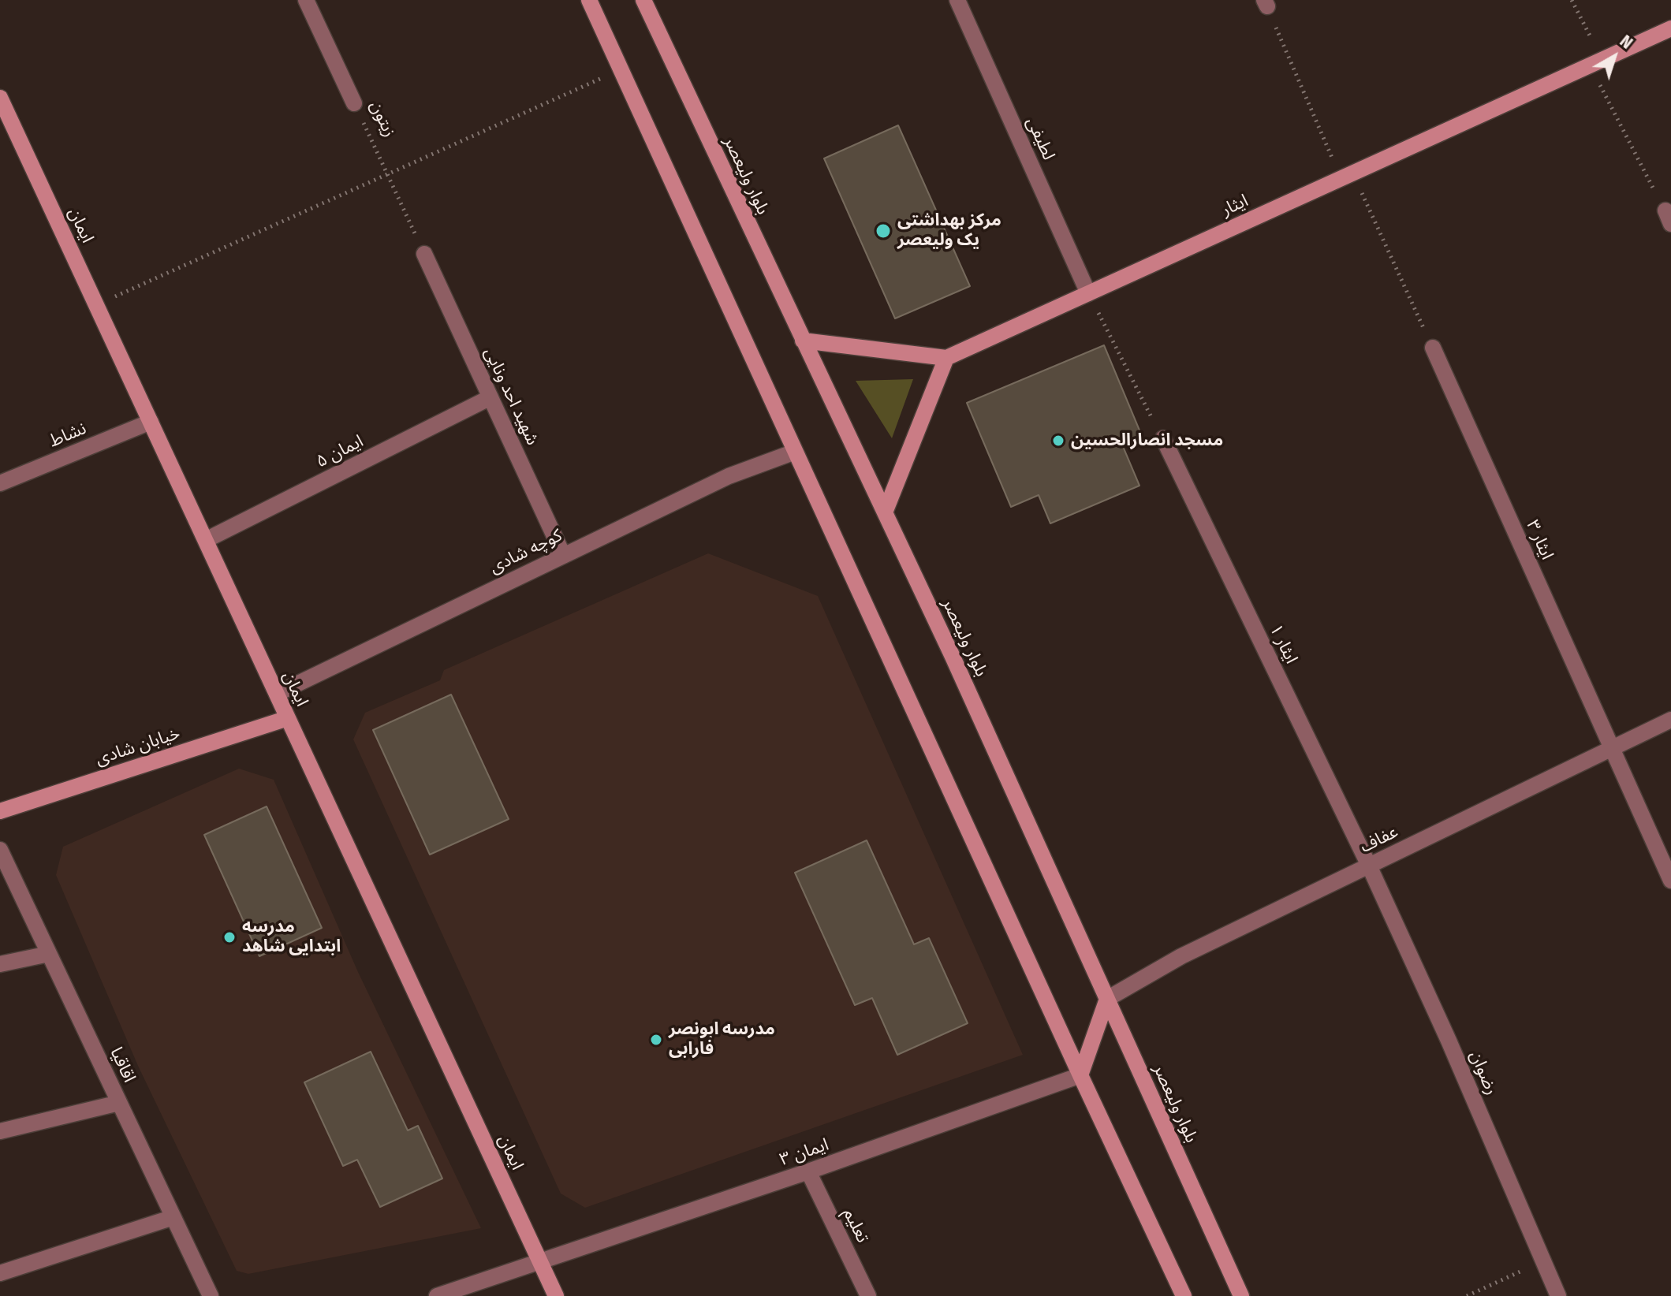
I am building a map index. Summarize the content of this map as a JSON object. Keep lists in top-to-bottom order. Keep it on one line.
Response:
{"streets":{"main road":["بلوار ولیعصر","ایثار","ایمان","خیابان شادی"],"street":["زیتون","لطیفی","شهید احد ونایی","نشاط","ایمان ۵","ایثار ۳","کوچه شادی","ایثار ۱","عفاف","اقاقیا","رضوان","ایمان ۳","تعلیم"]},"crossings":[["زیتون","شهید احد ونایی"],["لطیفی","ایثار"],["بلوار ولیعصر","عفاف"],["ایمان","نشاط"],["ایمان","ایمان ۵"],["ایمان","کوچه شادی"],["ایمان","خیابان شادی"],["ایمان","ایمان ۳"],["شهید احد ونایی","ایمان ۵"],["شهید احد ونایی","کوچه شادی"],["ایثار ۳","عفاف"],["ایثار ۱","عفاف"],["ایثار ۱","رضوان"],["عفاف","رضوان"],["ایمان ۳","تعلیم"]],"places":["مرکز بهداشتی یک ولیعصر","مسجد انصارالحسین","مدرسه ابتدایی شاهد","مدرسه ابونصر فارابی"],"north":"top right"}
